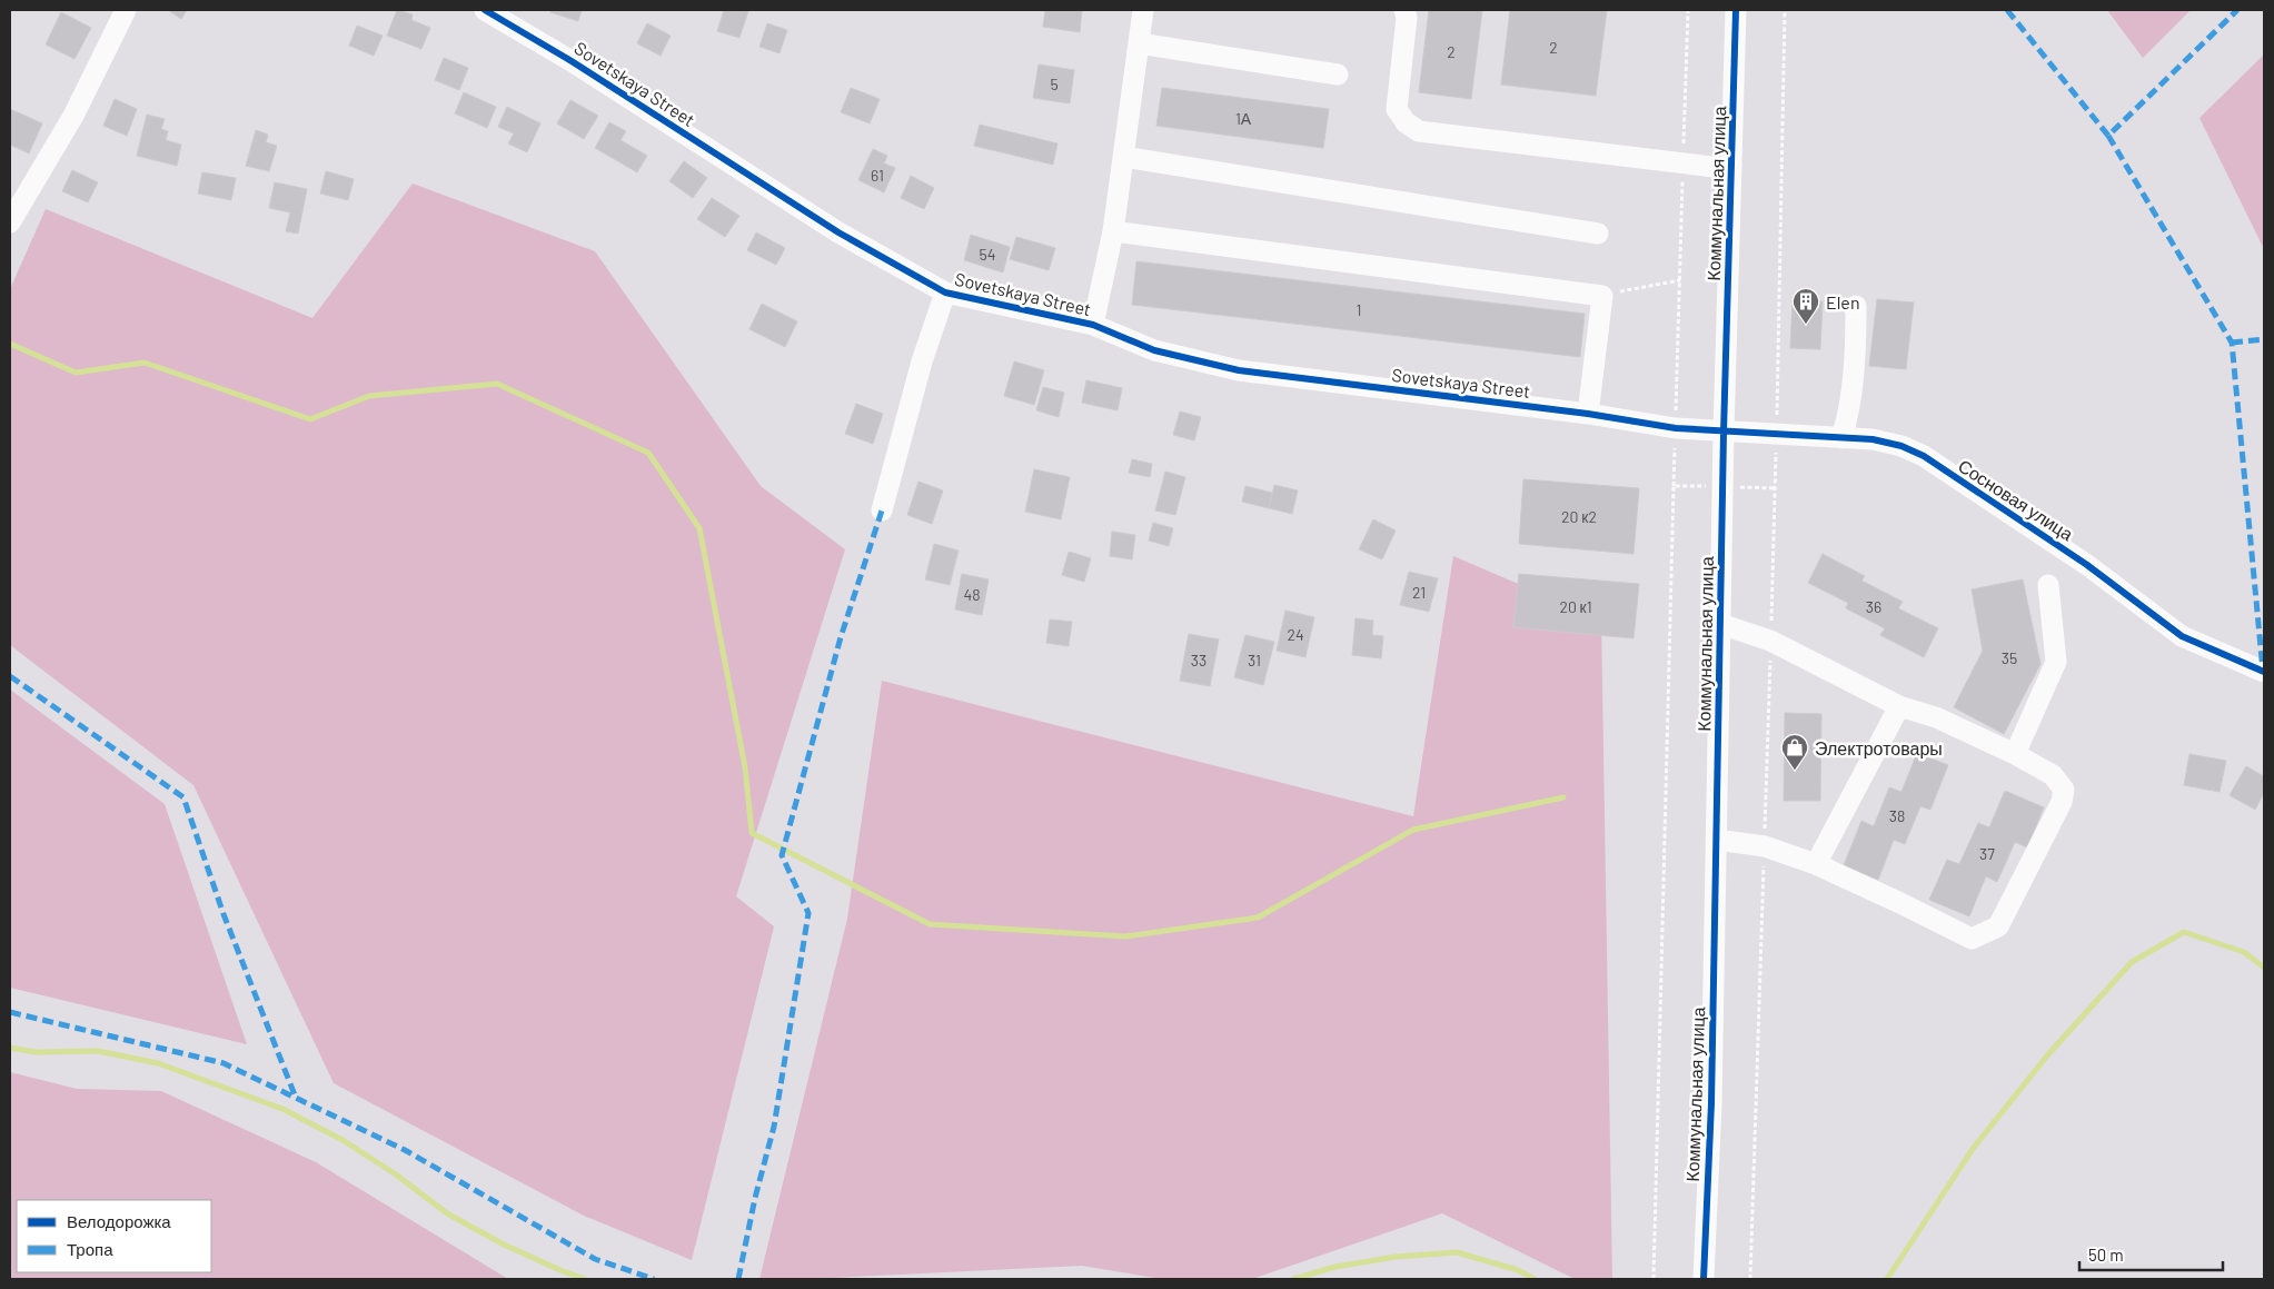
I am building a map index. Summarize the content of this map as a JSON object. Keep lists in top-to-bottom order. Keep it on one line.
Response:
{"streets":{"street":["Sovetskaya Street","Коммунальная улица","Сосновая улица"]},"crossings":[["Sovetskaya Street","Коммунальная улица"],["Sovetskaya Street","Сосновая улица"],["Коммунальная улица","Сосновая улица"]],"places":{"building":["Elen"],"shop":["Электротовары"]},"house_numbers":["2","2","5","1А","61","54","1","20 к2","21","48","20 к1","36","24","35","33","31","38","37"],"legend":["Велодорожка","Тропа"],"scale_bar":"50 m"}
